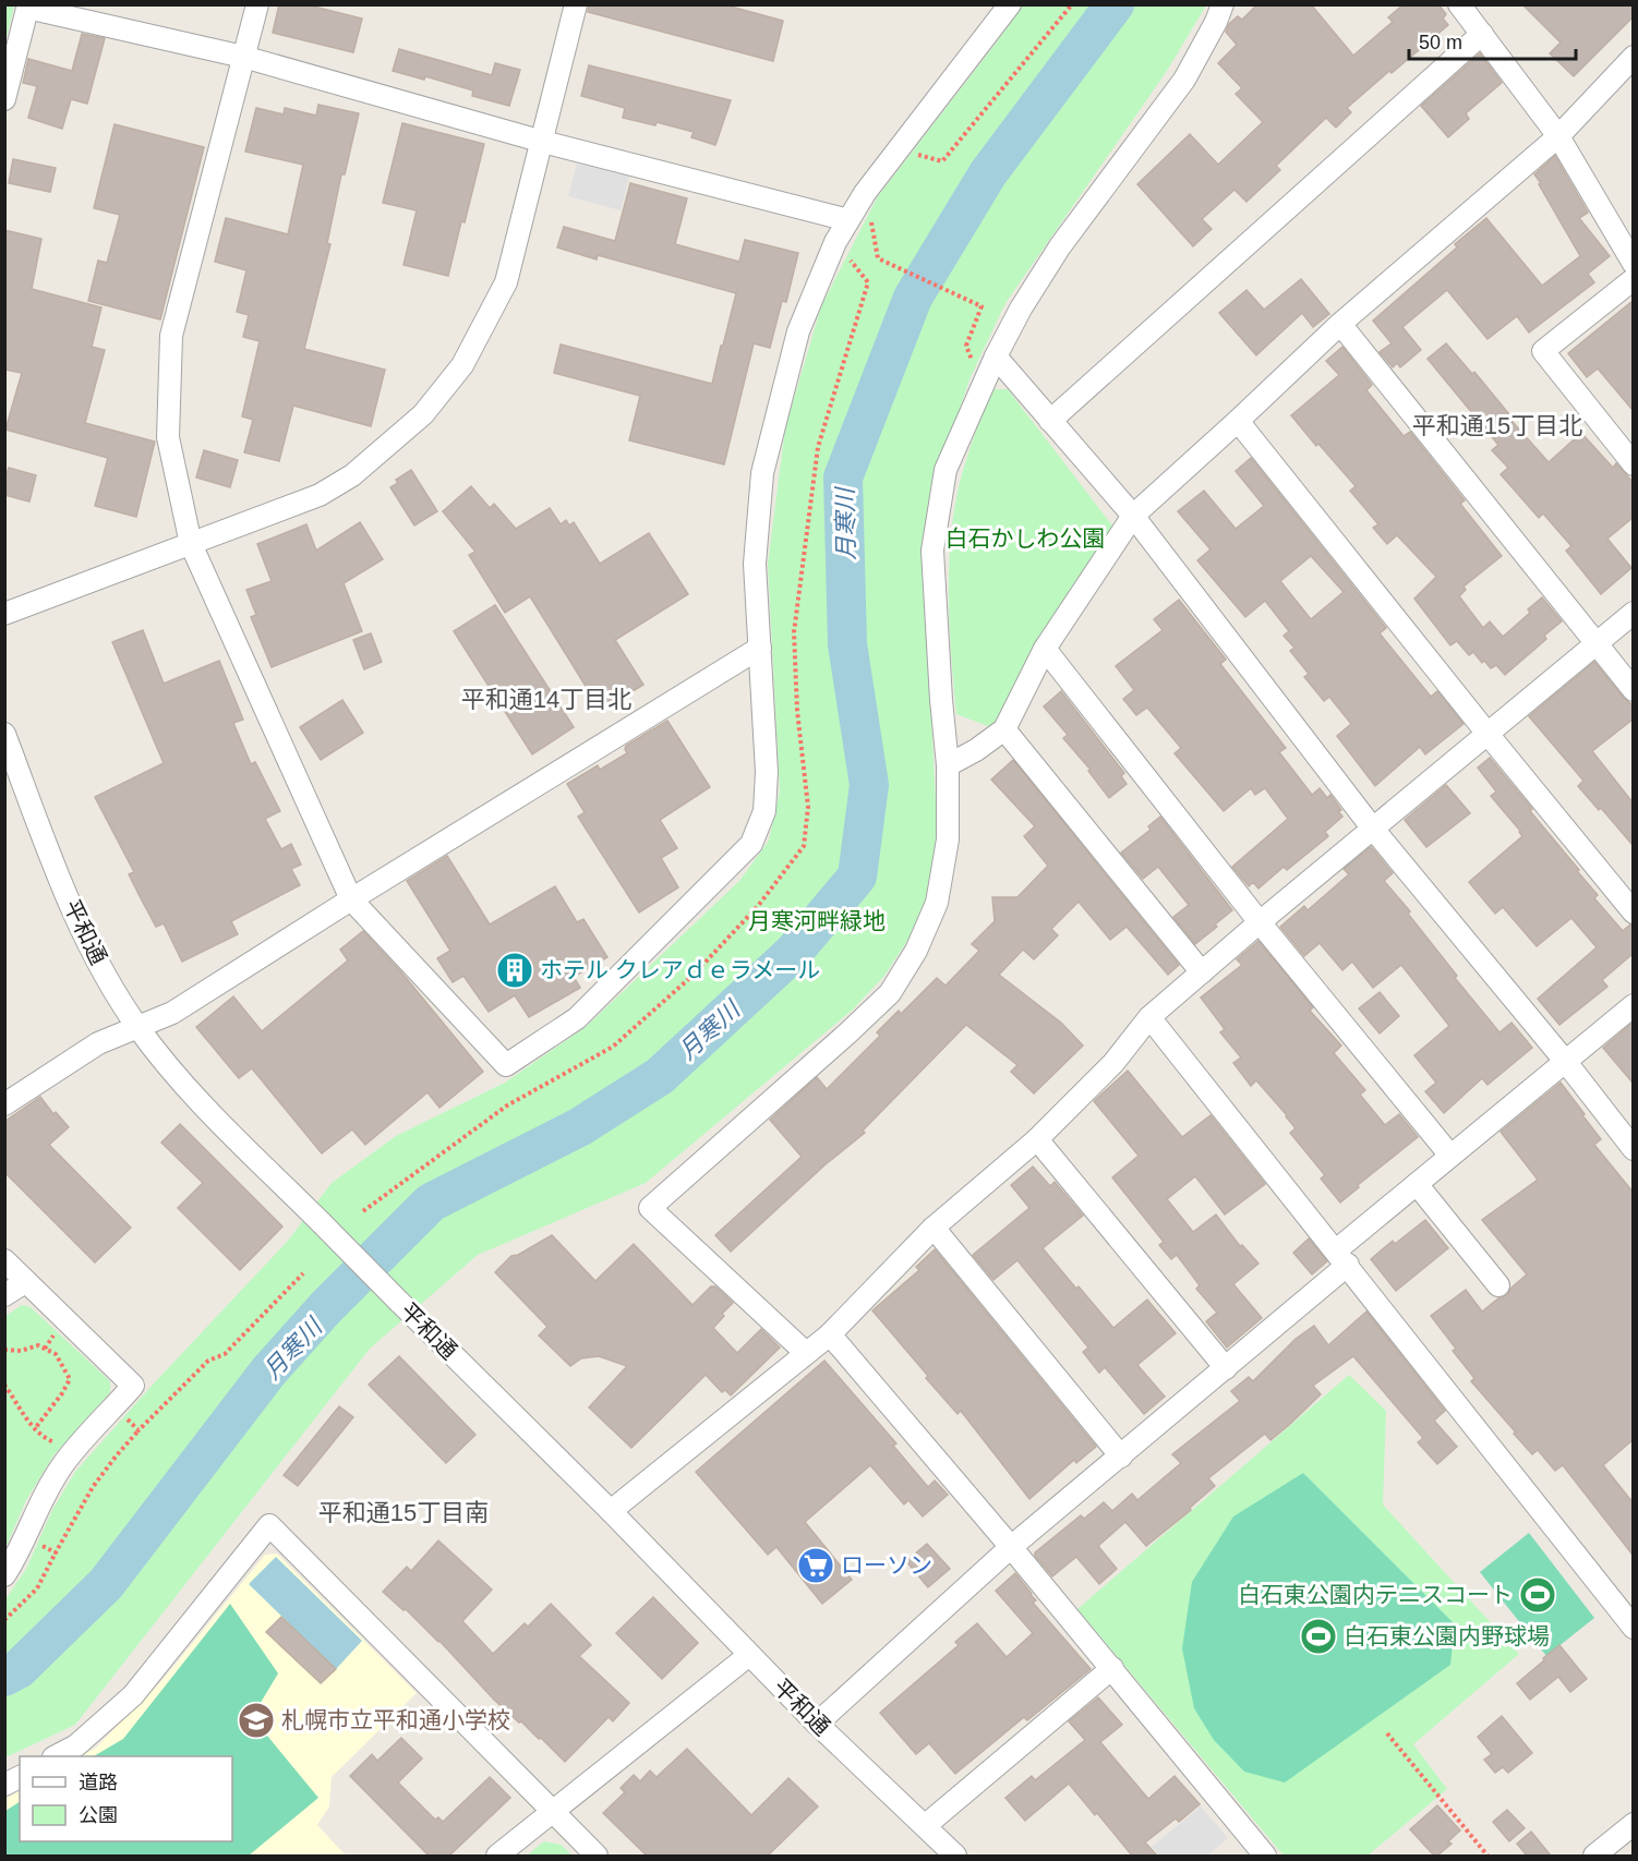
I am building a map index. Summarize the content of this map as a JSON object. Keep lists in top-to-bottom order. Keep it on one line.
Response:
{"streets":{"street":["平和通"]},"districts":["平和通15丁目北","平和通14丁目北","平和通15丁目南"],"water":["月寒川"],"parks":["白石かしわ公園","月寒河畔緑地"],"places":{"building":["ホテル クレアｄｅラメール"],"supermarket":["ローソン"],"sports":["白石東公園内テニスコート","白石東公園内野球場"],"school or university":["札幌市立平和通小学校"]},"legend":["道路","公園"],"scale_bar":"50 m"}
